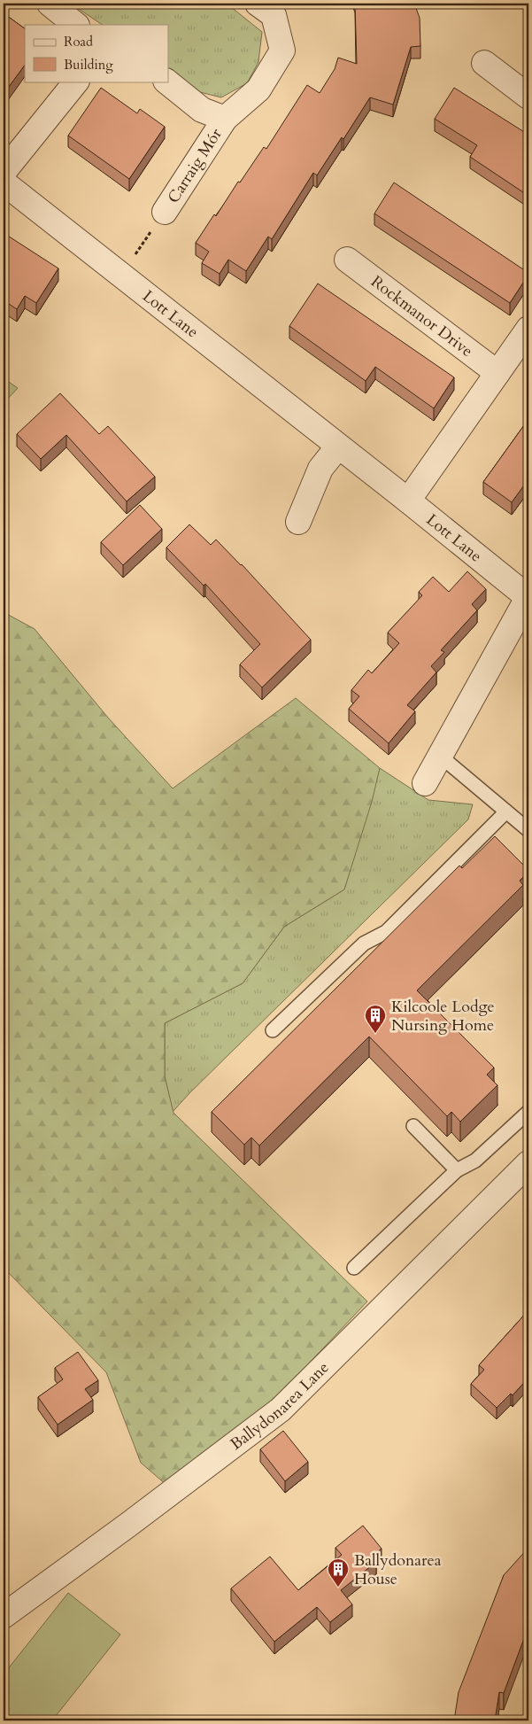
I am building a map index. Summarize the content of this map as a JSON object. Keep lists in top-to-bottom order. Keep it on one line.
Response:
{"streets":{"street":["Carraig Mór","Lott Lane","Rockmanor Drive","Ballydonarea Lane"]},"places":{"building":["Kilcoole Lodge Nursing Home","Ballydonarea House"]},"legend":["Road","Building"]}
